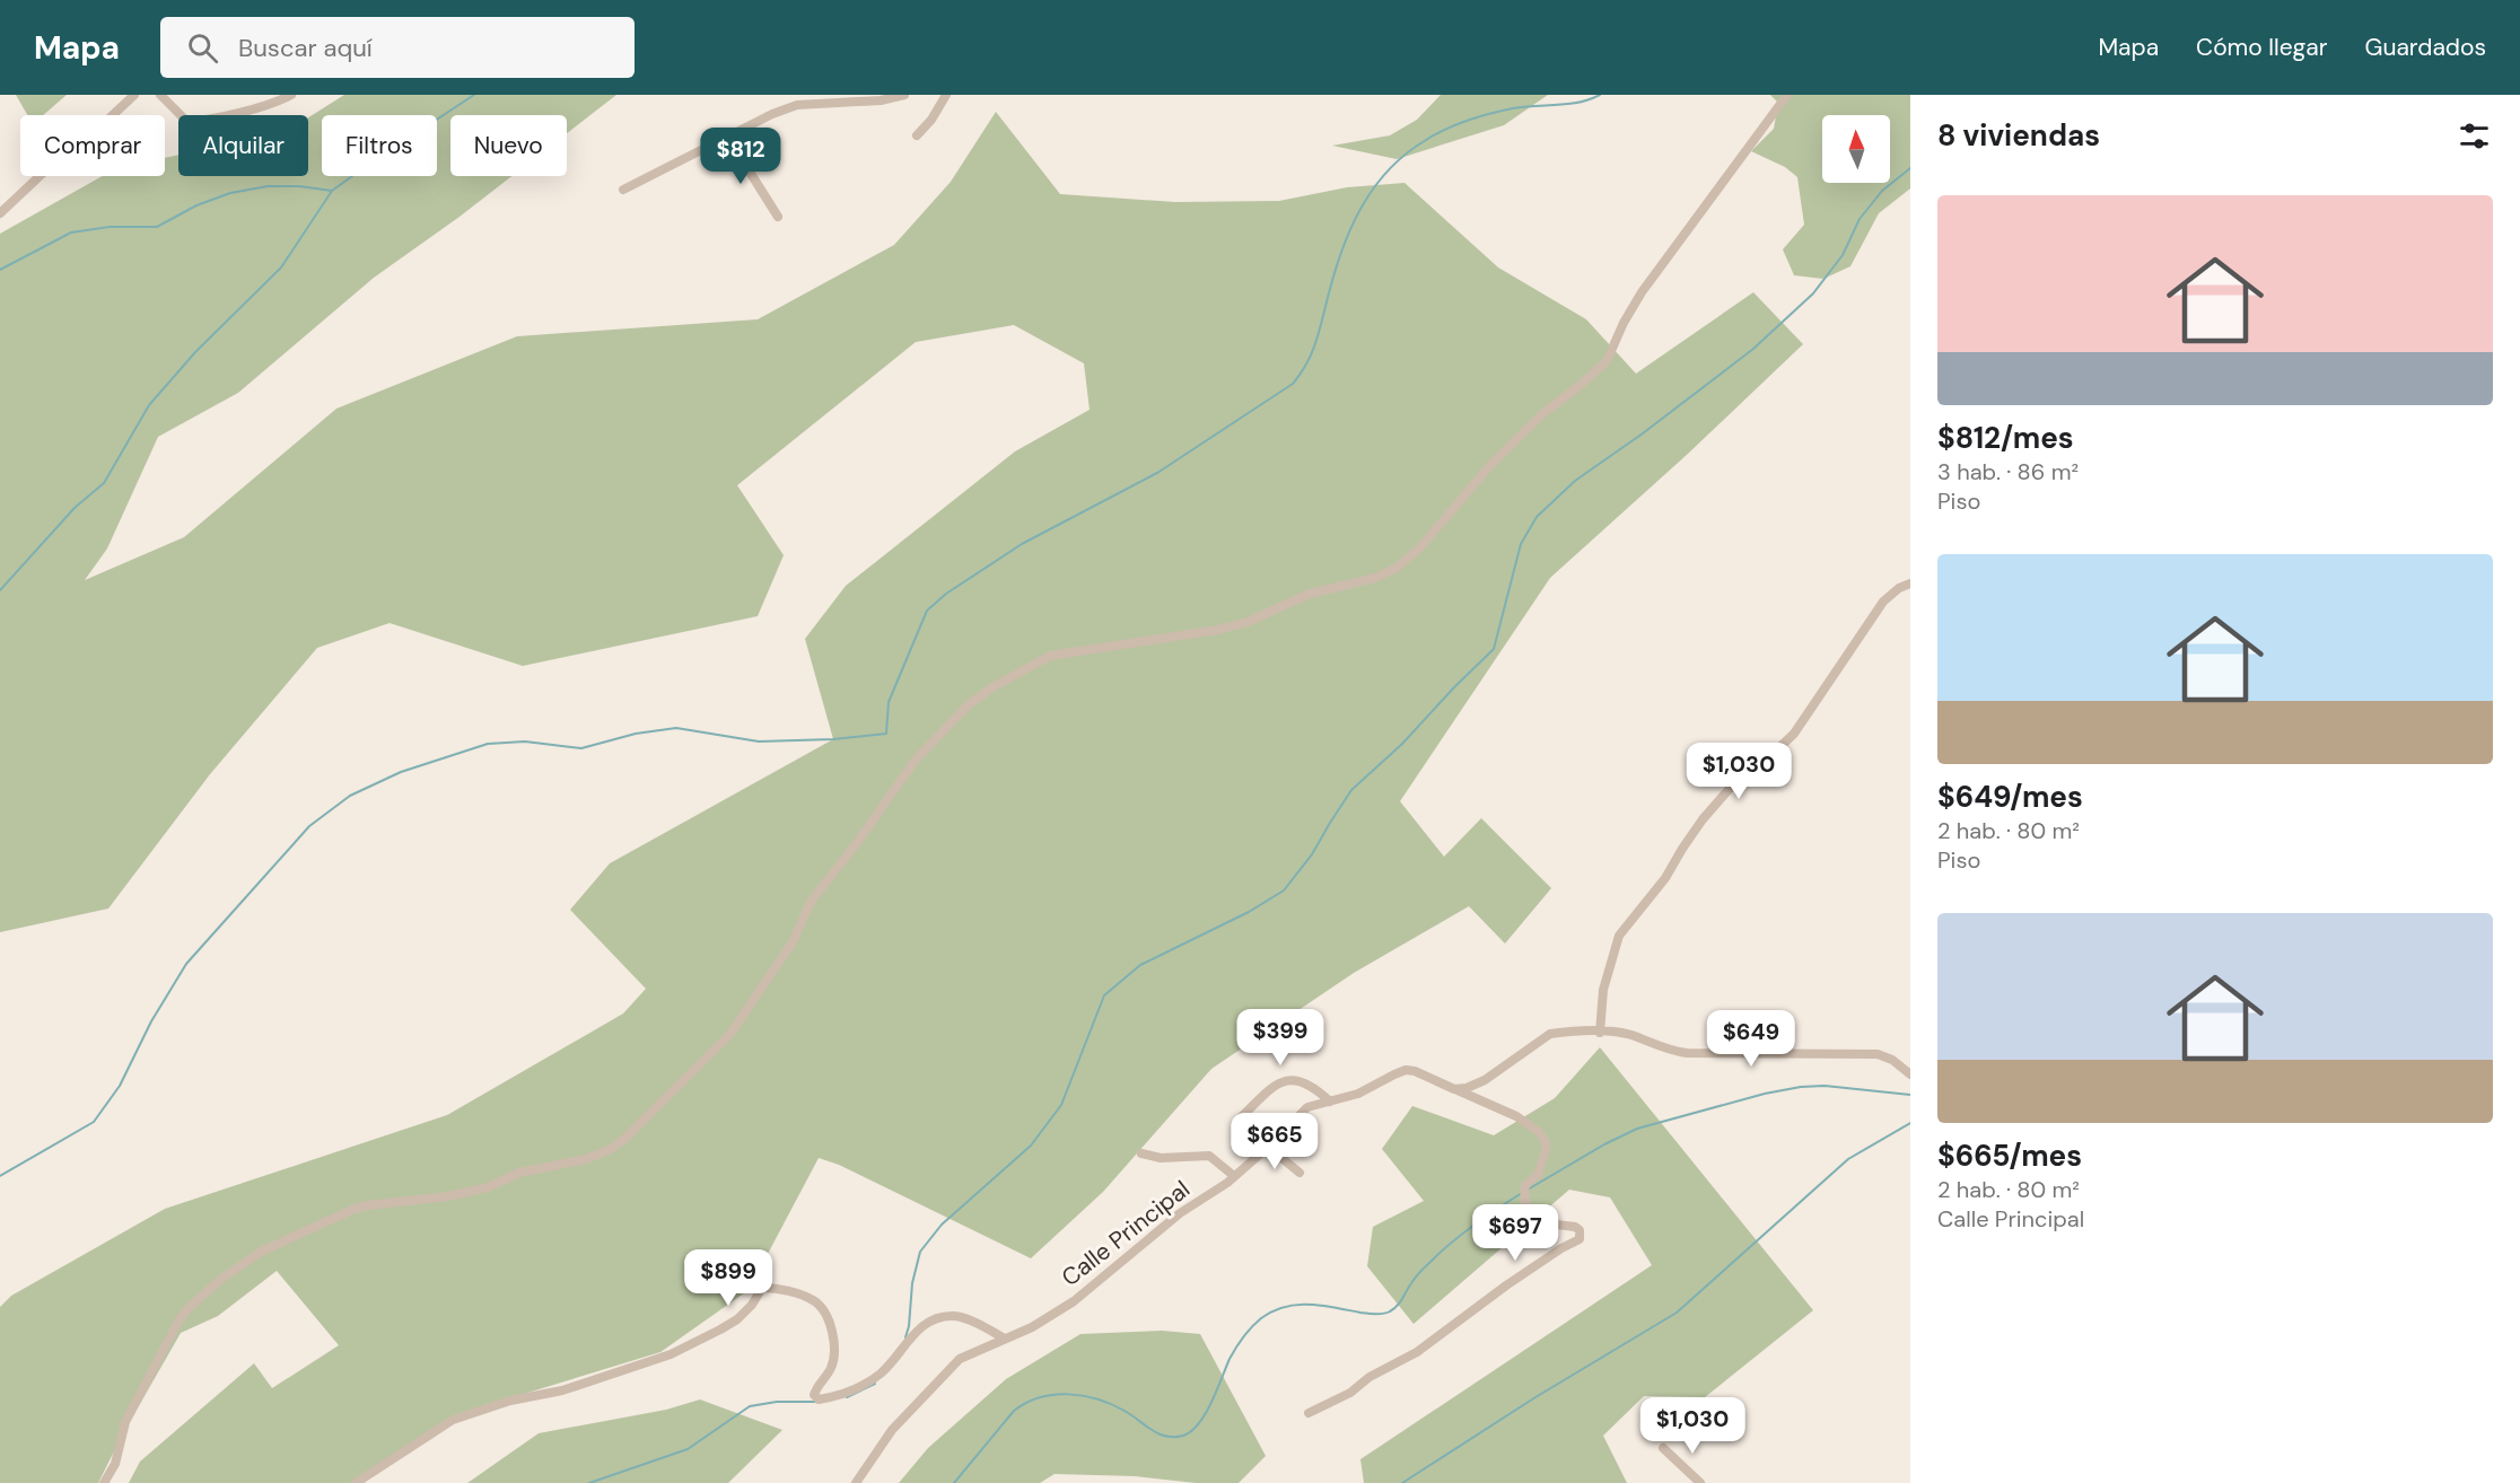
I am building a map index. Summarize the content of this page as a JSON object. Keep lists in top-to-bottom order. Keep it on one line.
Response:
{"streets":{"street":["Calle Principal"]},"north":"top","page":{"header":"Mapa","search":"Buscar aquí","nav":["Mapa","Cómo llegar","Guardados"],"heading":"8 viviendas","chip":["Comprar","Alquilar","Filtros","Nuevo"],"price":["$812","$1,030","$399","$649","$665","$697","$899","$1,030"],"list":[{"name":"$812/mes","note":"3 hab. · 86 m² · Piso"},{"name":"$649/mes","note":"2 hab. · 80 m² · Piso"},{"name":"$665/mes","note":"2 hab. · 80 m² · Calle Principal"}]}}
